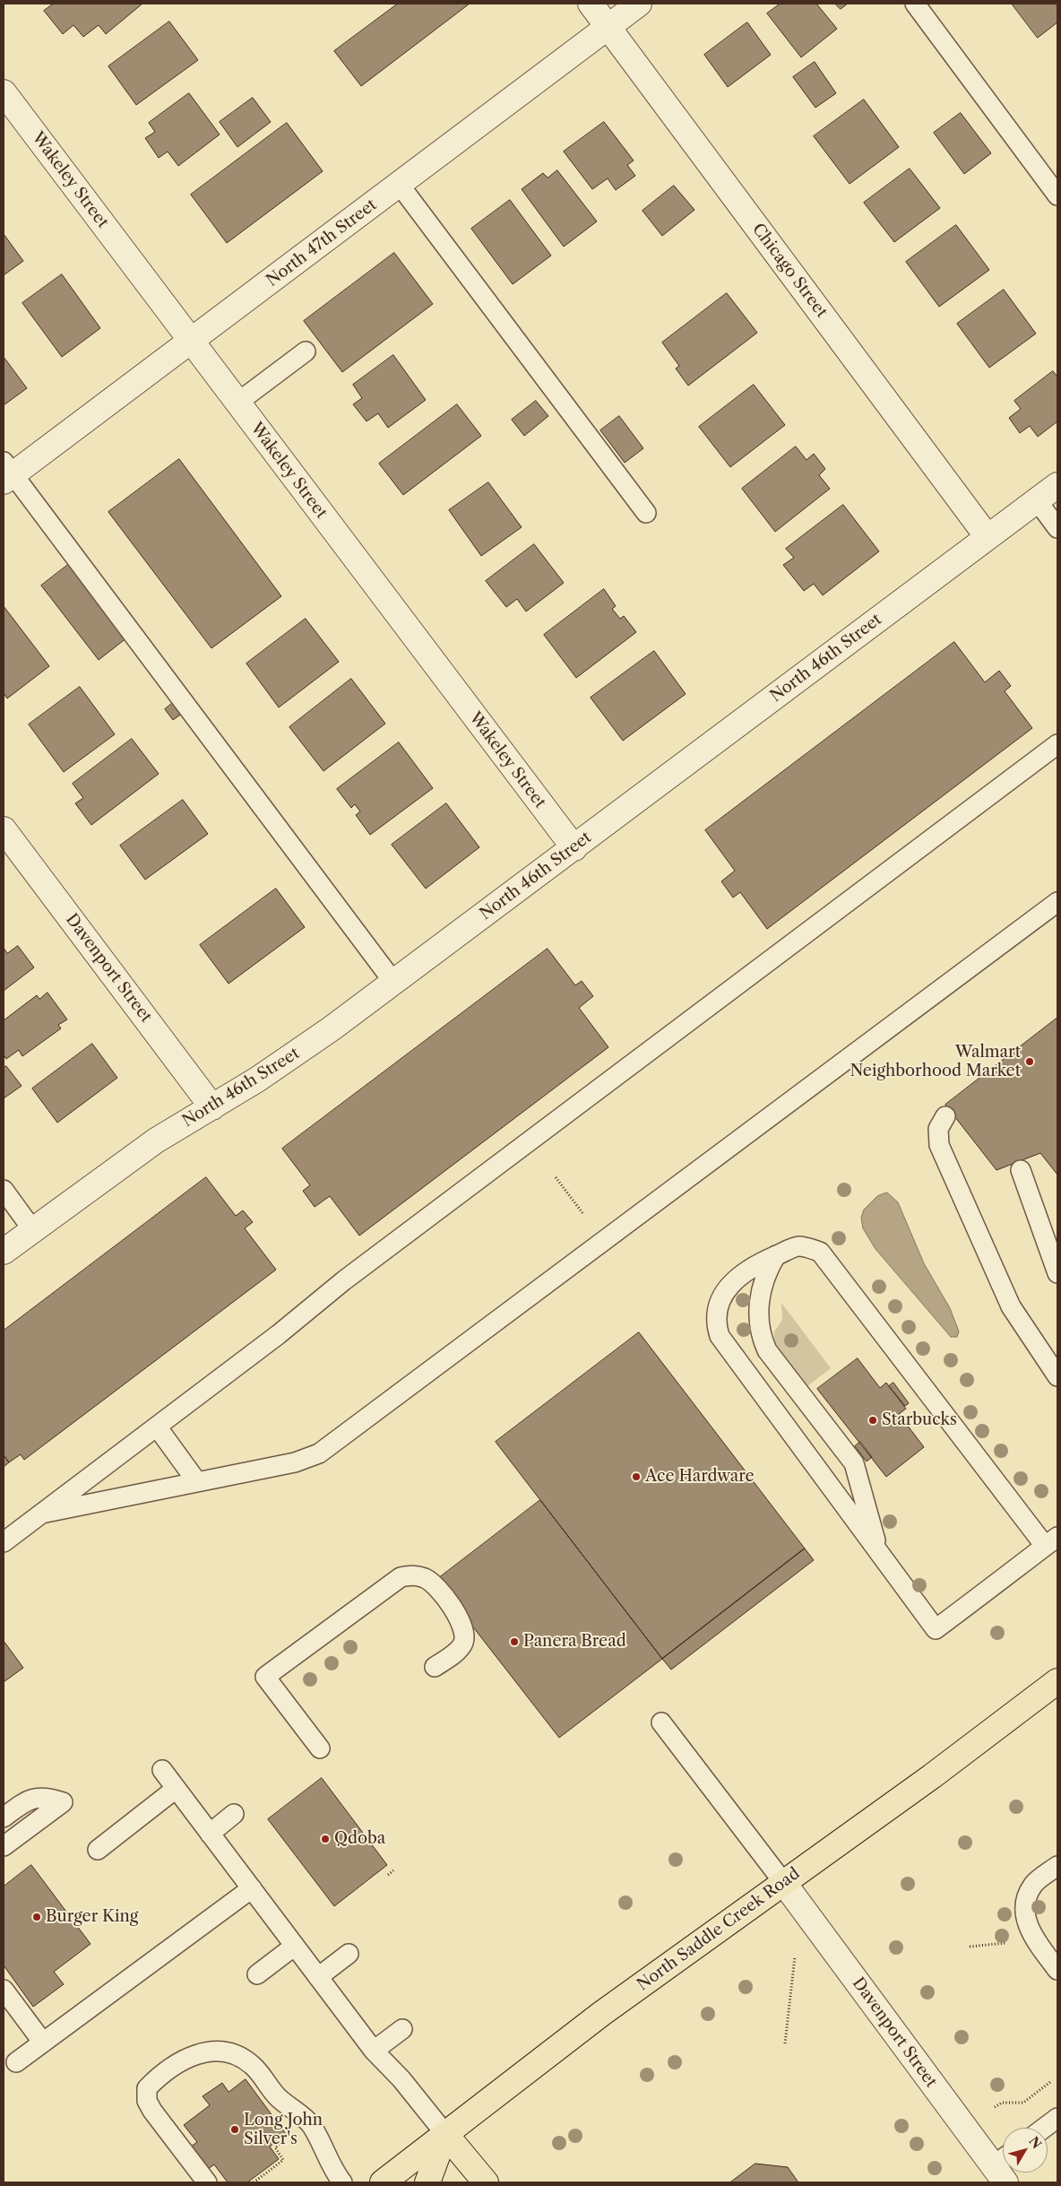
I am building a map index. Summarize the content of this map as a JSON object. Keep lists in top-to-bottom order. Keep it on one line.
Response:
{"streets":{"main road":["North Saddle Creek Road"],"street":["Wakeley Street","North 47th Street","Chicago Street","North 46th Street","Davenport Street"]},"crossings":[["Wakeley Street","North 47th Street"],["Wakeley Street","North 46th Street"],["North 47th Street","Chicago Street"],["Chicago Street","North 46th Street"],["North 46th Street","Davenport Street"],["Davenport Street","North Saddle Creek Road"]],"places":["Walmart Neighborhood Market","Starbucks","Ace Hardware","Panera Bread","Qdoba","Burger King","Long John Silver's"],"north":"top right"}
